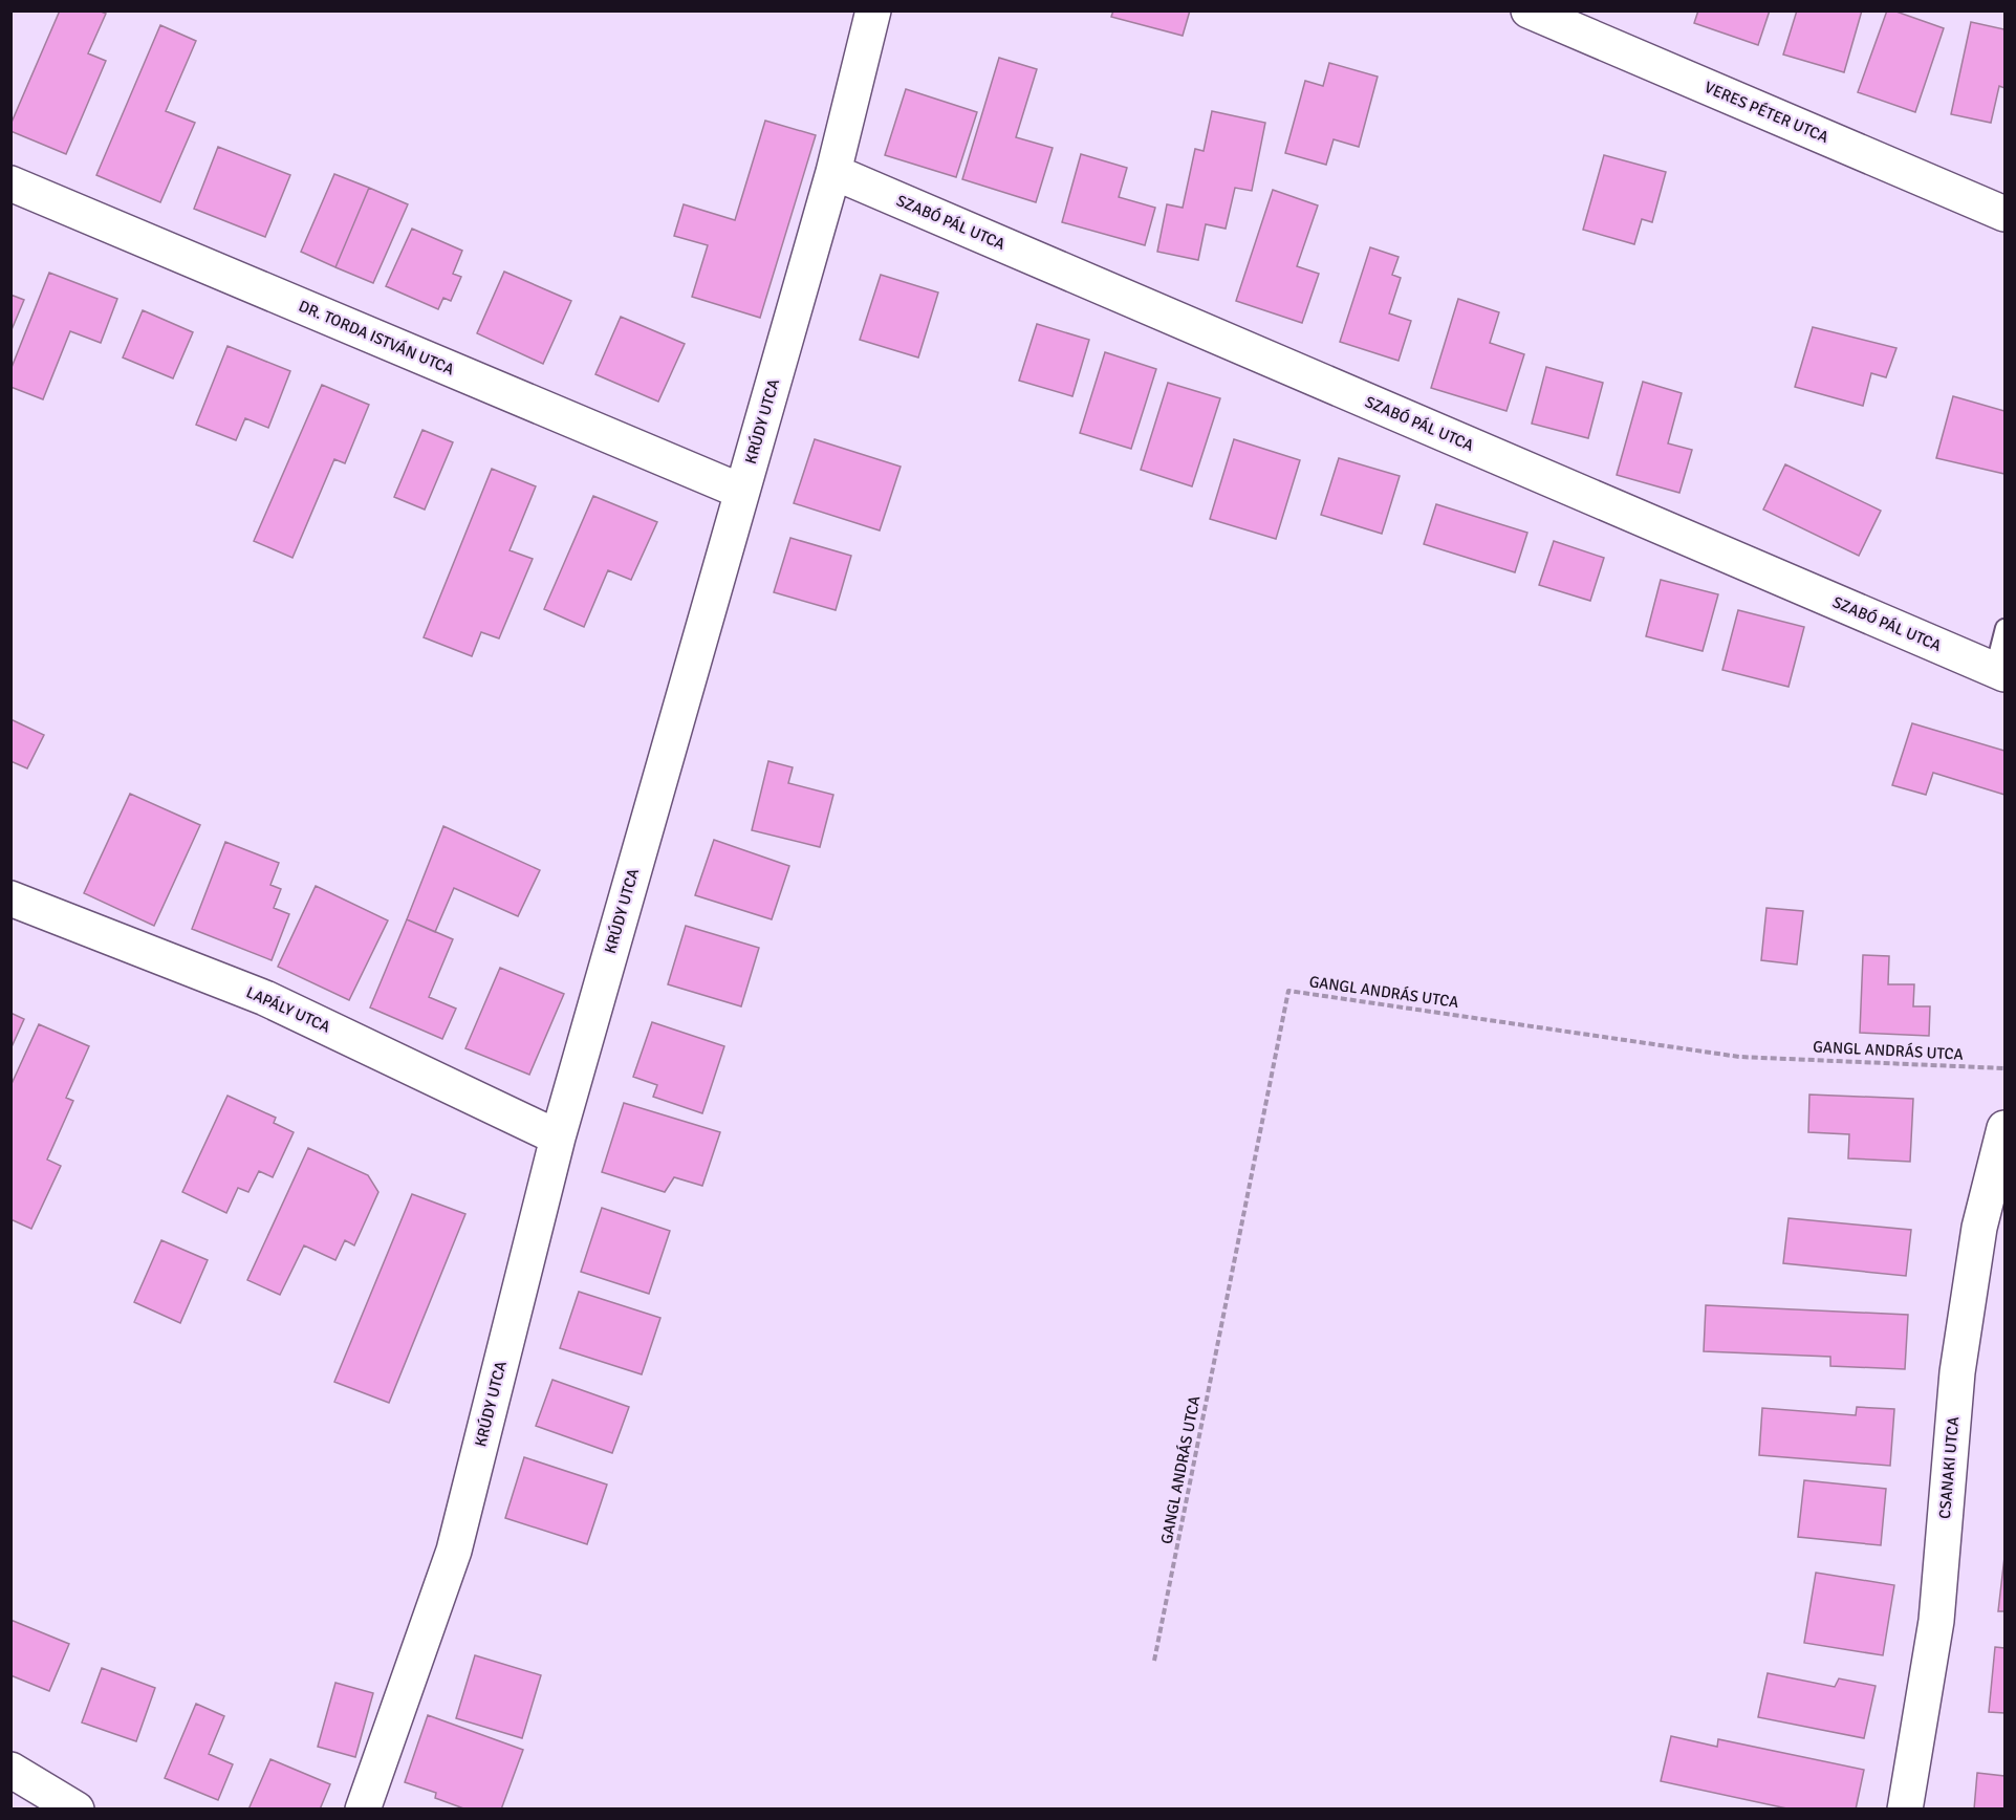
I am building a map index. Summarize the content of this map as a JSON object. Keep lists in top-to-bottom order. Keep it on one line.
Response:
{"streets":{"street":["VERES PÉTER UTCA","SZABÓ PÁL UTCA","DR. TORDA ISTVÁN UTCA","KRÚDY UTCA","LAPÁLY UTCA","CSANAKI UTCA"],"path":["GANGL ANDRÁS UTCA"]},"crossings":[["SZABÓ PÁL UTCA","KRÚDY UTCA"],["DR. TORDA ISTVÁN UTCA","KRÚDY UTCA"],["KRÚDY UTCA","LAPÁLY UTCA"]]}
